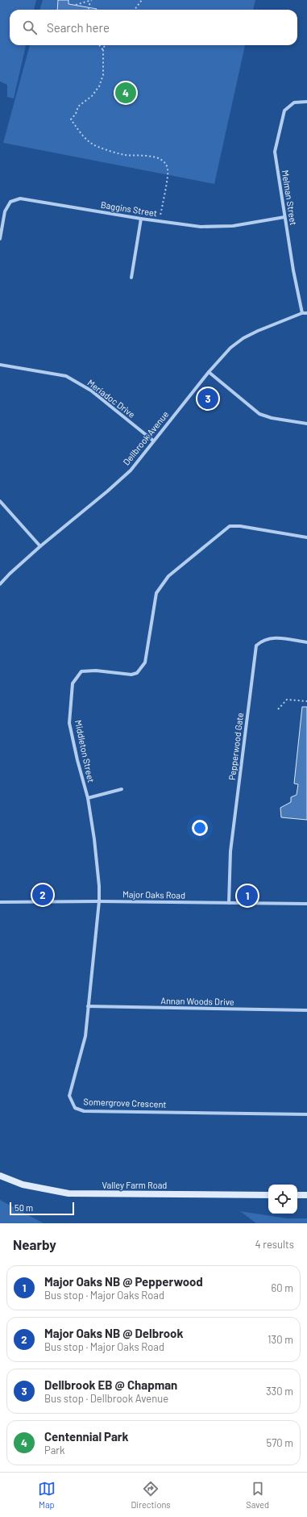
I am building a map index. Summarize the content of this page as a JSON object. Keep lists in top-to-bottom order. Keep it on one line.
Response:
{"streets":{"street":["Melman Street","Baggins Street","Meriadoc Drive","Dellbrook Avenue","Pepperwood Gate","Middleton Street","Major Oaks Road","Annan Woods Drive","Somergrove Crescent","Valley Farm Road"]},"crossings":[["Melman Street","Baggins Street"],["Melman Street","Dellbrook Avenue"],["Meriadoc Drive","Dellbrook Avenue"],["Pepperwood Gate","Major Oaks Road"],["Middleton Street","Major Oaks Road"],["Middleton Street","Somergrove Crescent"],["Major Oaks Road","Somergrove Crescent"],["Annan Woods Drive","Somergrove Crescent"]],"scale_bar":"50 m","page":{"search":"Search here","pins":["4","3","2","1"],"scale":"50 m","heading":["Nearby","4 results"],"list":[{"mark":"1","name":"Major Oaks NB @ Pepperwood","note":"Bus stop · Major Oaks Road","value":"60 m"},{"mark":"2","name":"Major Oaks NB @ Delbrook","note":"Bus stop · Major Oaks Road","value":"130 m"},{"mark":"3","name":"Dellbrook EB @ Chapman","note":"Bus stop · Dellbrook Avenue","value":"330 m"},{"mark":"4","name":"Centennial Park","note":"Park","value":"570 m"}],"nav":["Map","Directions","Saved"]}}
